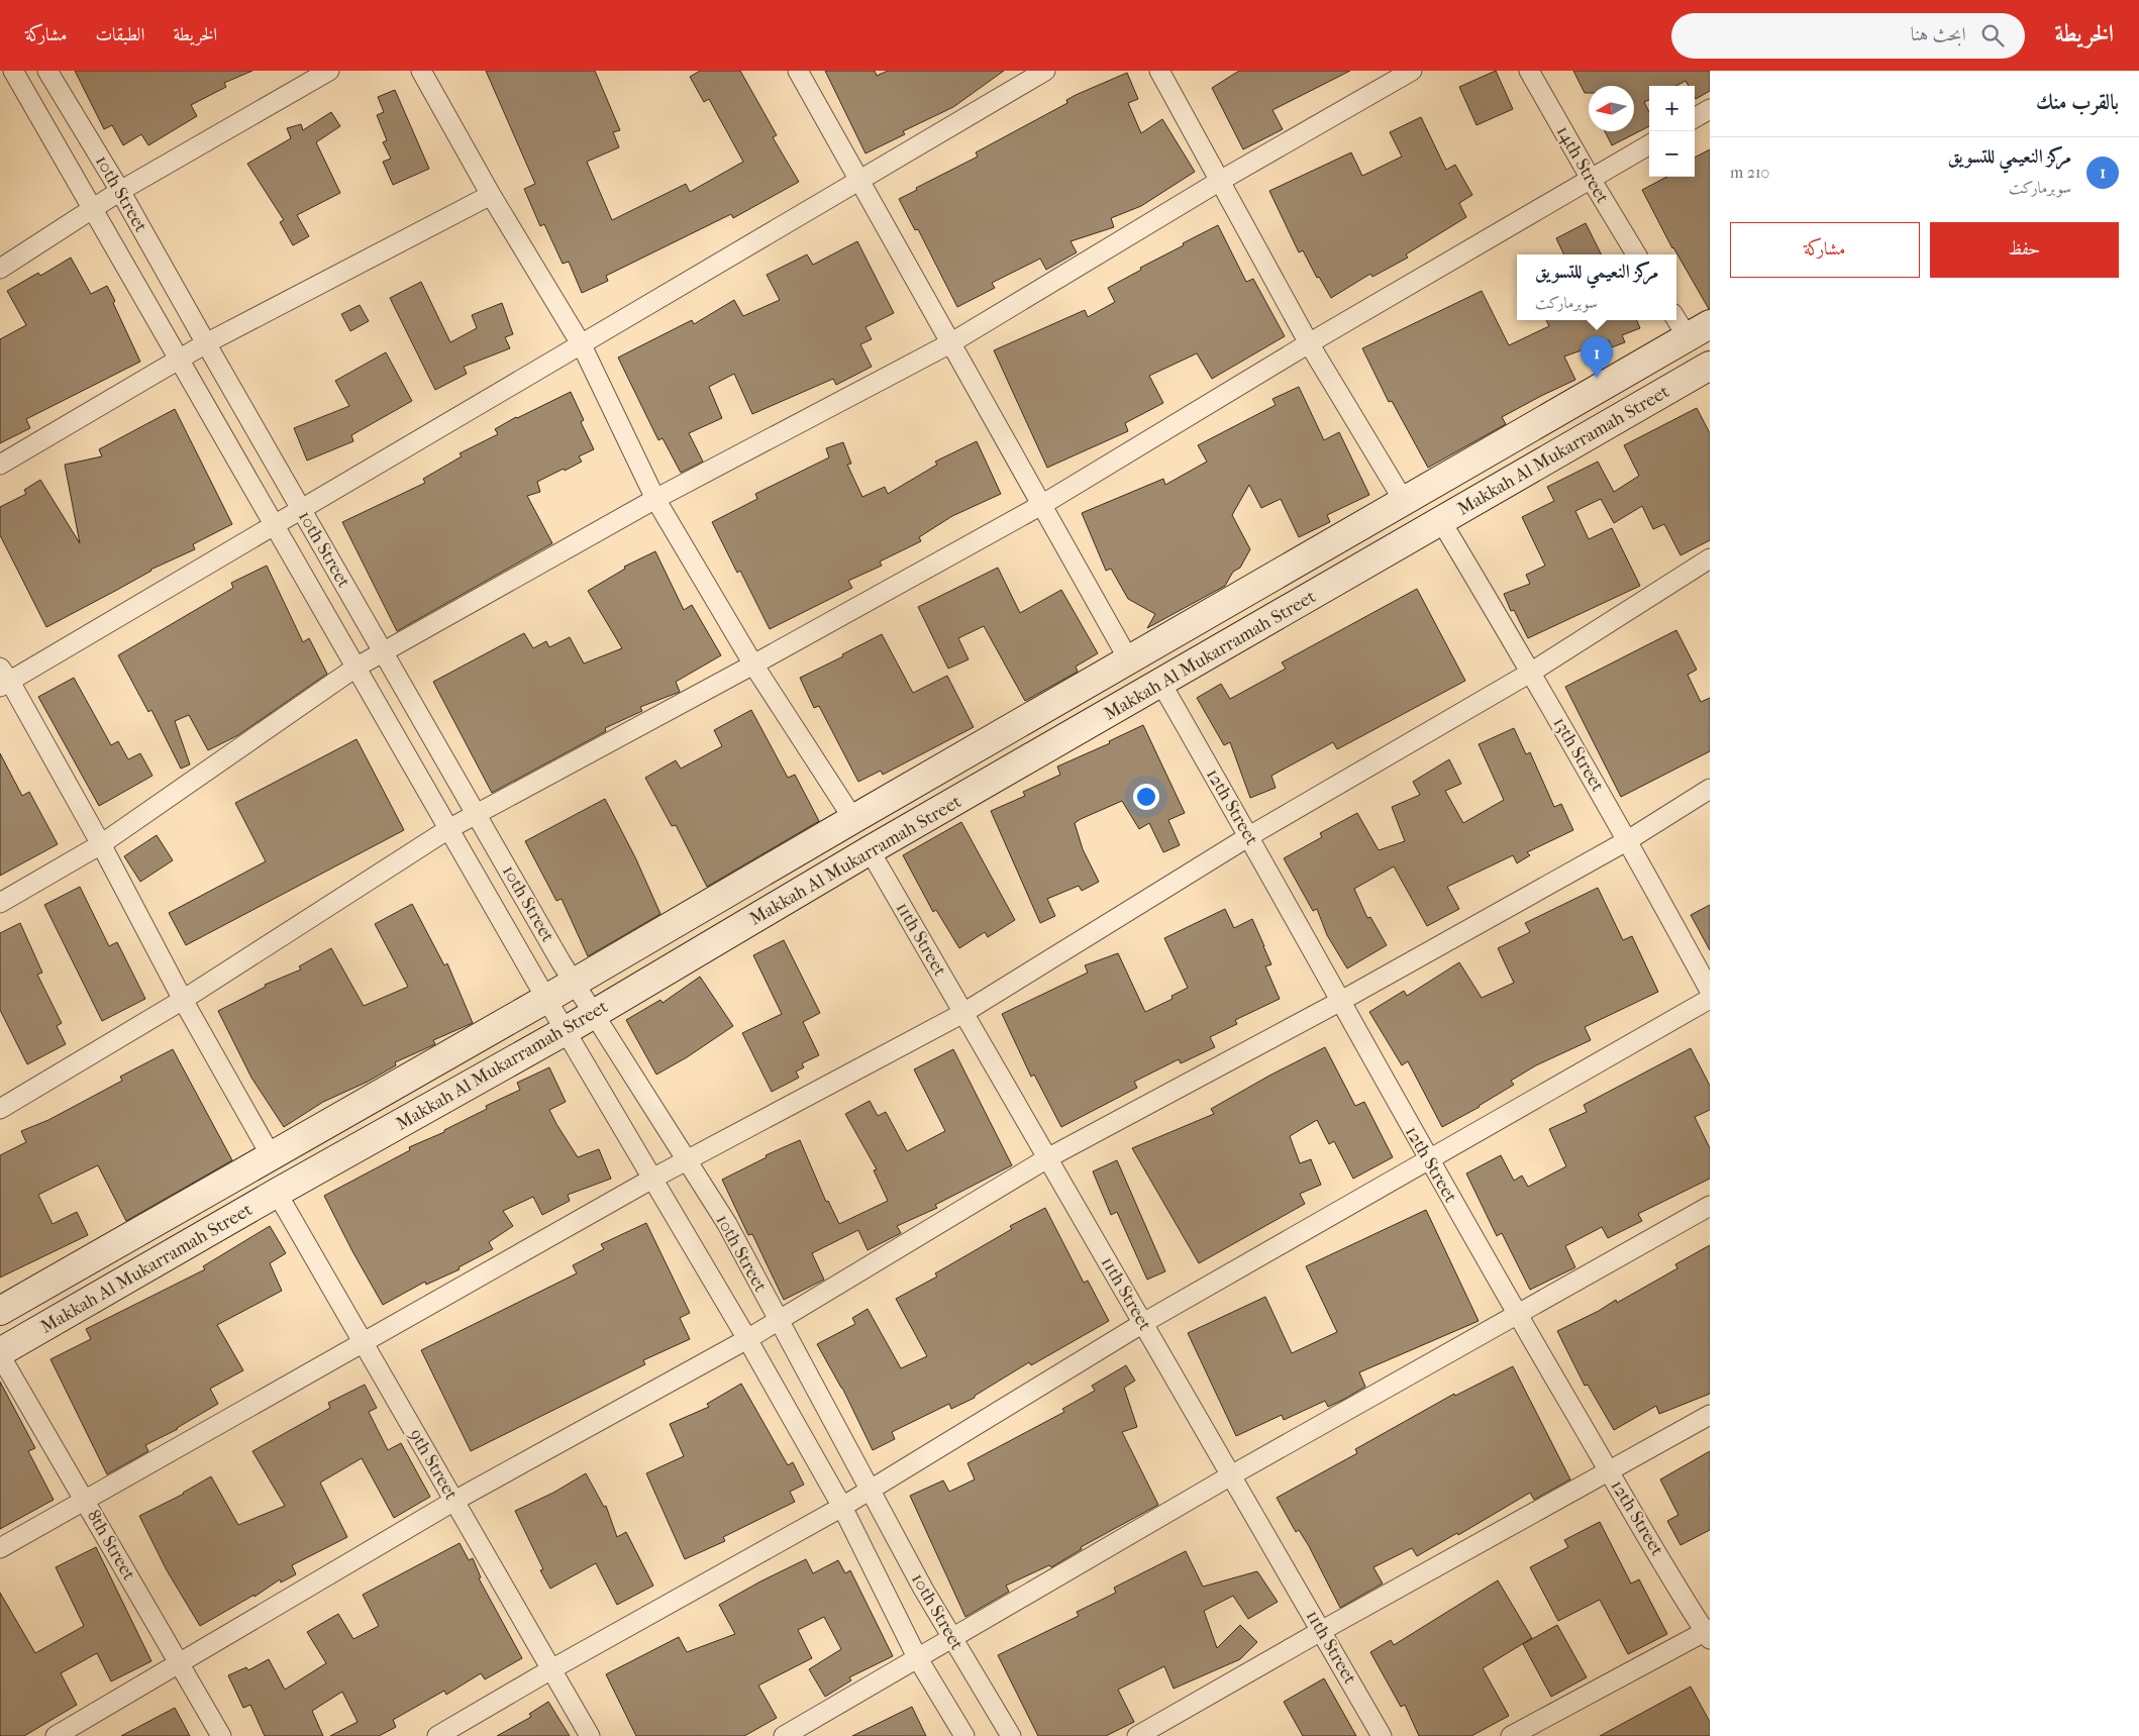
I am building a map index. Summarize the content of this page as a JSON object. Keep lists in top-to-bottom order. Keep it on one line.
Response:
{"streets":{"main road":["Makkah Al Mukarramah Street"],"street":["14th Street","10th Street","13th Street","12th Street","11th Street","9th Street","8th Street"]},"crossings":[["10th Street","Makkah Al Mukarramah Street"],["Makkah Al Mukarramah Street","13th Street"],["Makkah Al Mukarramah Street","12th Street"],["Makkah Al Mukarramah Street","11th Street"],["Makkah Al Mukarramah Street","9th Street"],["Makkah Al Mukarramah Street","8th Street"]],"north":"left","page":{"header":"الخريطة","search":"ابحث هنا","nav":["الخريطة","الطبقات","مشاركة"],"heading":"بالقرب منك","map_buttons":["+","−"],"list":[{"mark":"1","name":"مركز النعيمي للتسويق","note":"سوبرماركت","value":"210 m"}],"buttons":["حفظ","مشاركة"],"popup":["مركز النعيمي للتسويق","سوبرماركت"],"pins":"1"}}
